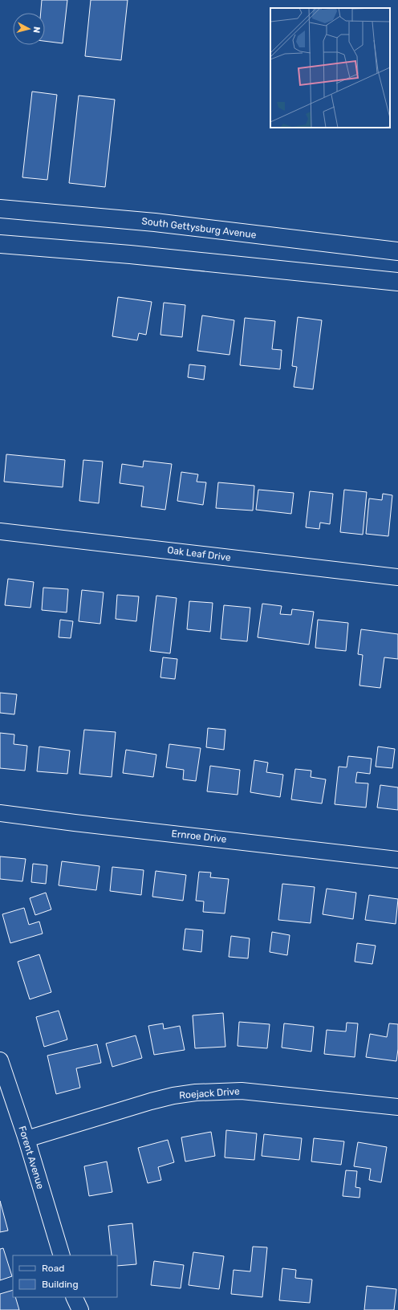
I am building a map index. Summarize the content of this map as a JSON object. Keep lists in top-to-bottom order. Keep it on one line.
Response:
{"streets":{"main road":["South Gettysburg Avenue"],"street":["Oak Leaf Drive","Ernroe Drive","Roejack Drive","Forent Avenue"]},"crossings":[["Roejack Drive","Forent Avenue"]],"legend":["Road","Building"],"north":"right"}
